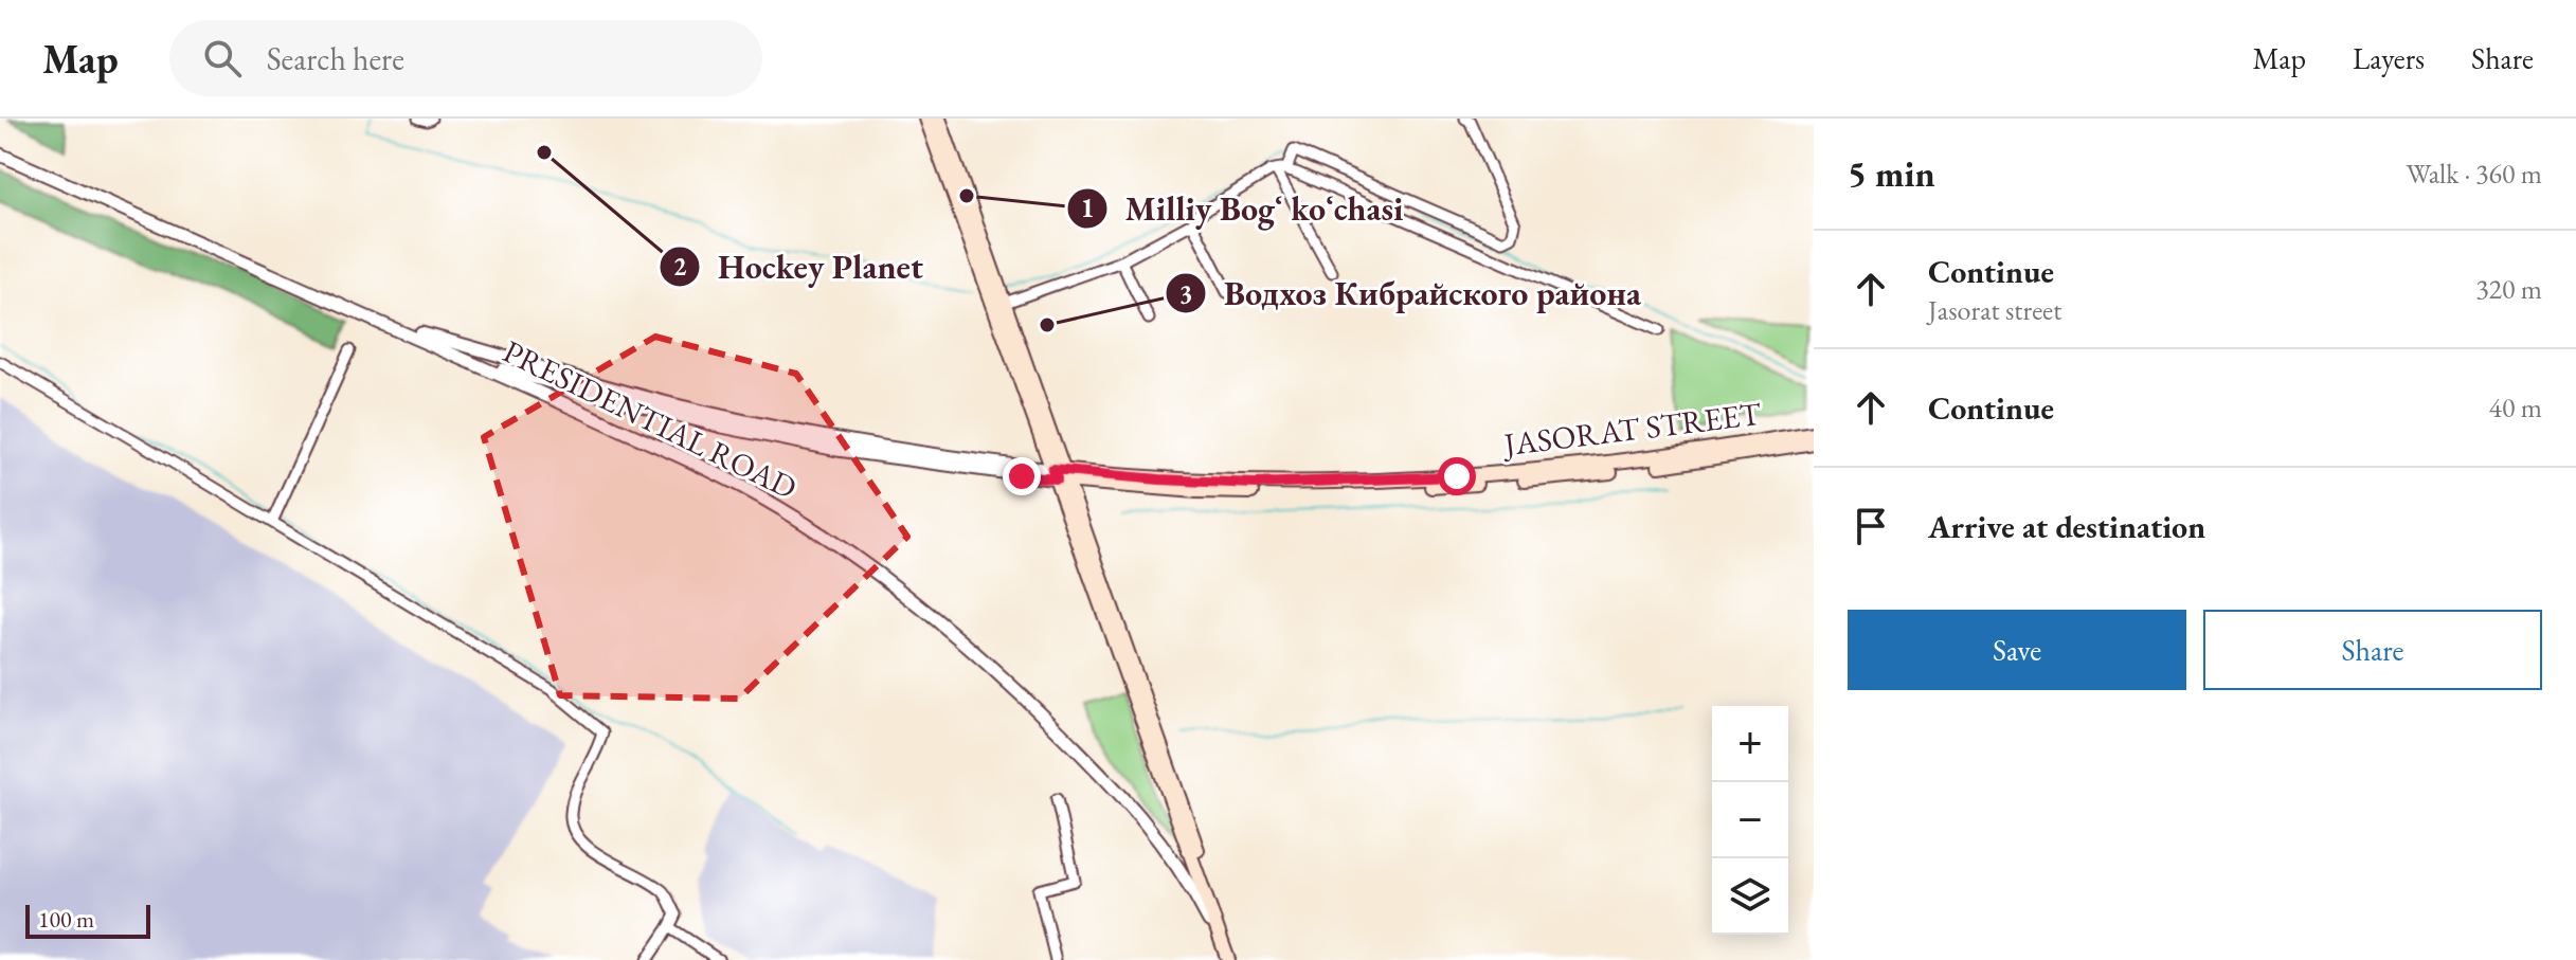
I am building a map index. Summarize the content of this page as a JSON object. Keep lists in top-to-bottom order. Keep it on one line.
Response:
{"streets":{"main road":["JASORAT STREET"],"street":["PRESIDENTIAL ROAD"]},"places":["Hockey Planet","Milliy Bogʻ koʻchasi","Водхоз Кибрайского района"],"scale_bar":"100 m","page":{"header":"Map","search":"Search here","nav":["Map","Layers","Share"],"heading":["5 min","Walk · 360 m"],"list":[["Continue","Jasorat street","320 m"],["Continue","40 m"],"Arrive at destination"],"buttons":["Save","Share"],"map_buttons":["+","−"],"scale":"100 m"}}
